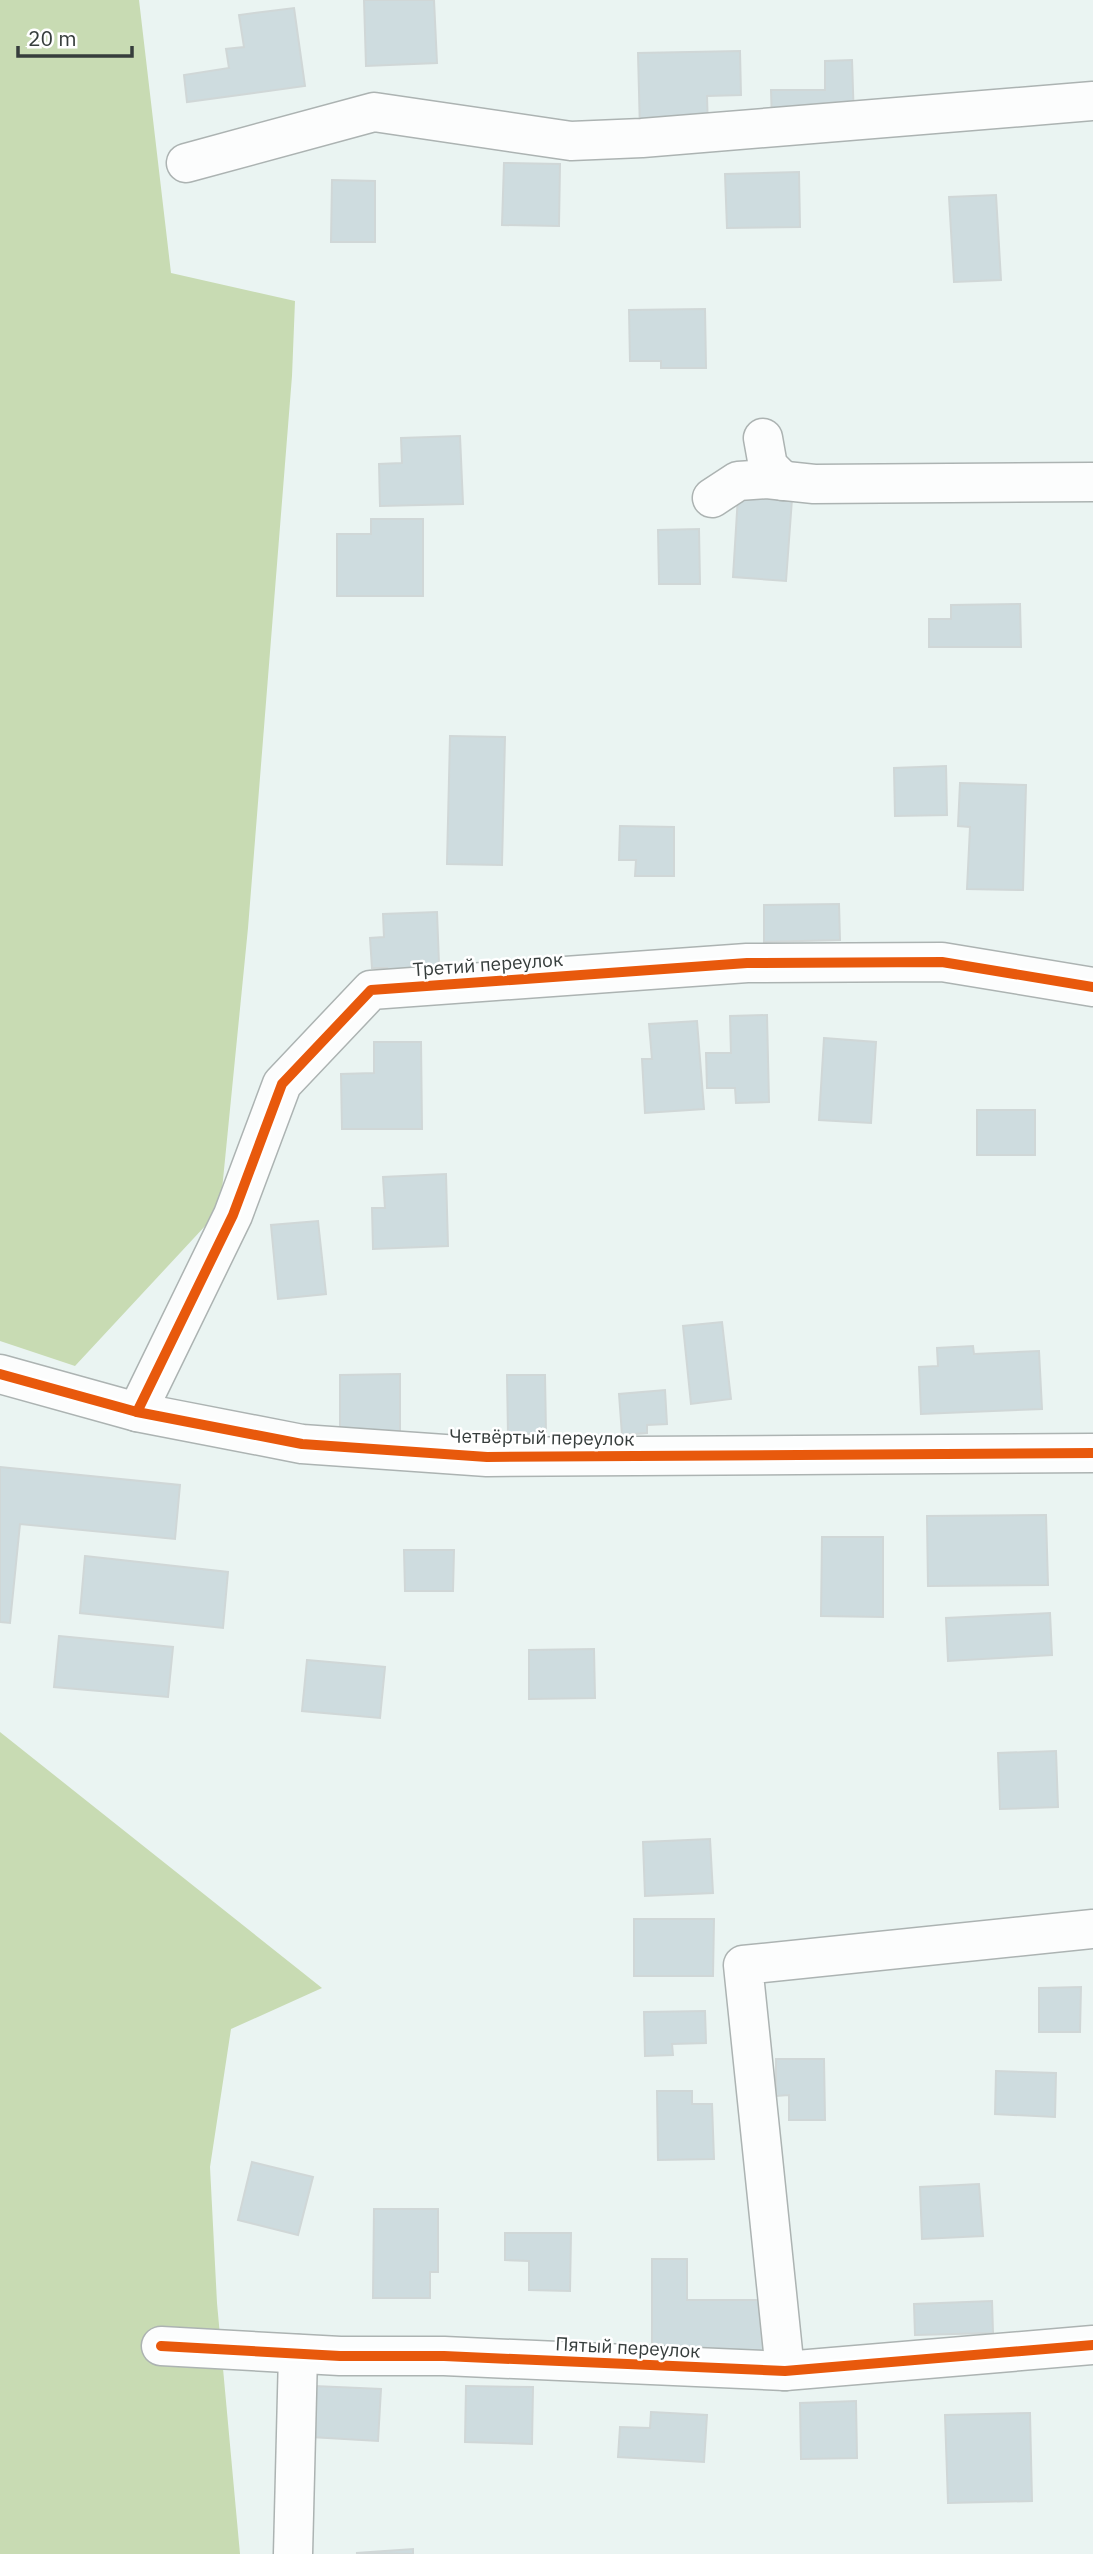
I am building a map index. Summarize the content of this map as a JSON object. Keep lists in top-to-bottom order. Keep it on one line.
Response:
{"streets":{"street":["Третий переулок","Четвёртый переулок","Пятый переулок"]},"crossings":[["Третий переулок","Четвёртый переулок"]],"scale_bar":"20 m"}
